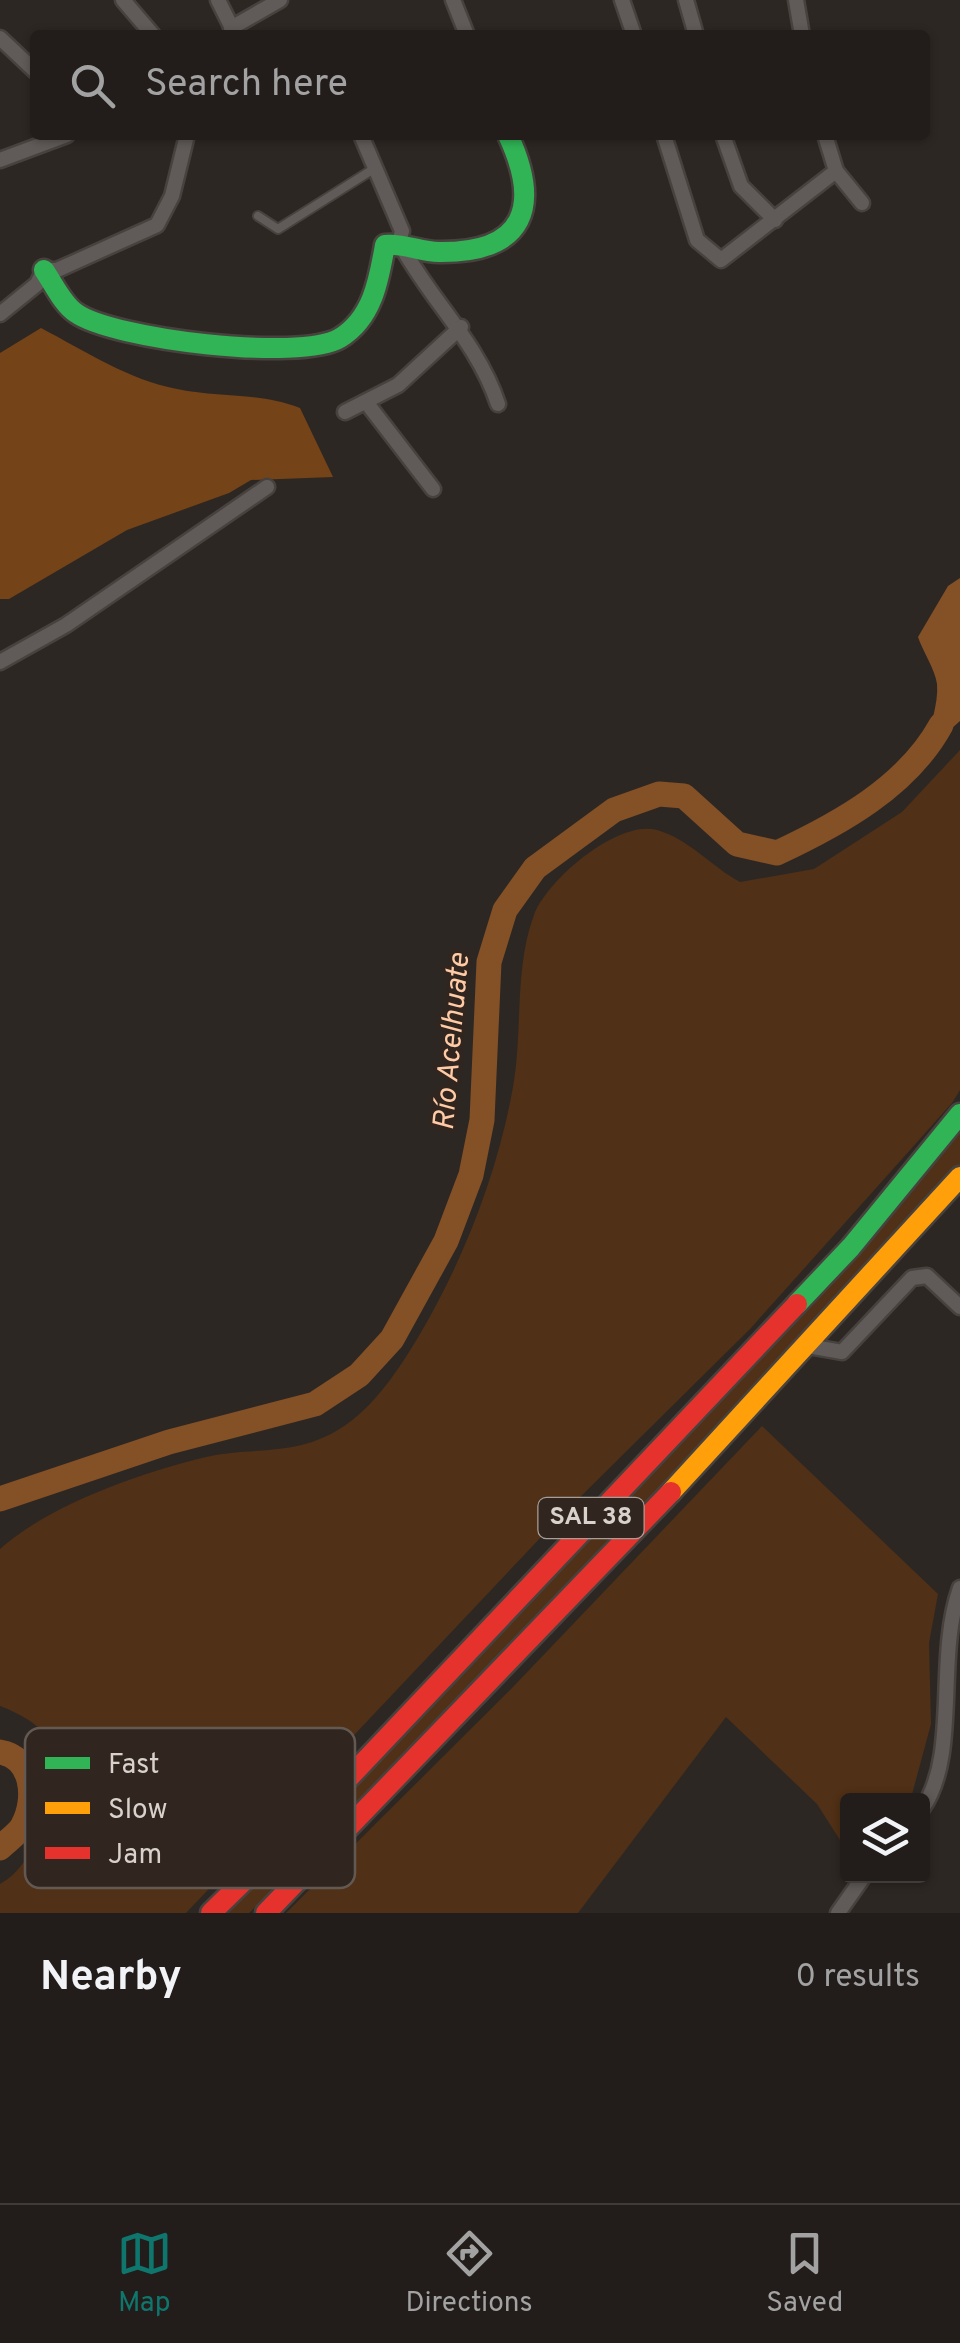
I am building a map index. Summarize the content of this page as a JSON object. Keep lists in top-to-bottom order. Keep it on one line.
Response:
{"streets":{"main road":["SAL 38"]},"water":["Río Acelhuate"],"legend":["Fast","Slow","Jam"],"page":{"search":"Search here","heading":["Nearby","0 results"],"nav":["Map","Directions","Saved"]}}
